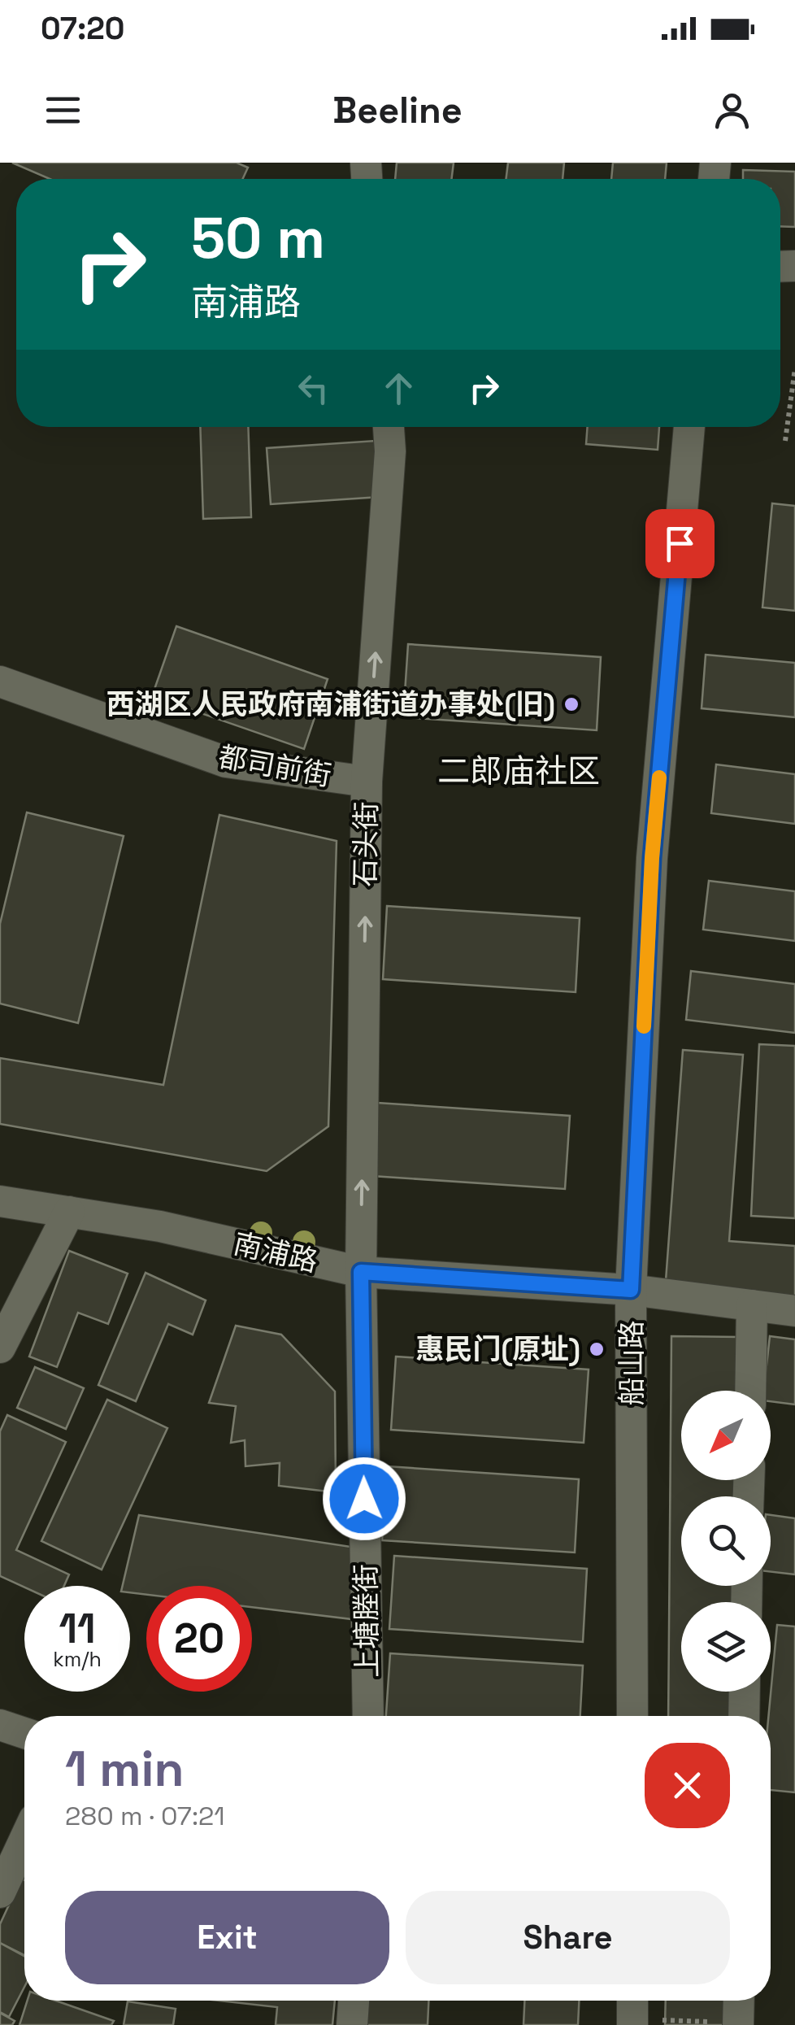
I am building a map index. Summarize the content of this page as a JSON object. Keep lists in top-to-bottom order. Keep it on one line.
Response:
{"streets":{"street":["都司前街","石头街","南浦路","船山路","上塘塍街"]},"crossings":[["都司前街","石头街"],["石头街","南浦路"],["石头街","上塘塍街"],["南浦路","船山路"],["南浦路","上塘塍街"]],"one_way":["石头街"],"districts":["二郎庙社区"],"places":["西湖区人民政府南浦街道办事处(旧)","惠民门(原址)"],"north":"bottom left","page":{"status":"07:20","header":"Beeline","turn":["50 m","南浦路"],"speed":"11 km/h","limit":"20","heading":["1 min","280 m · 07:21"],"buttons":["Exit","Share"]}}
